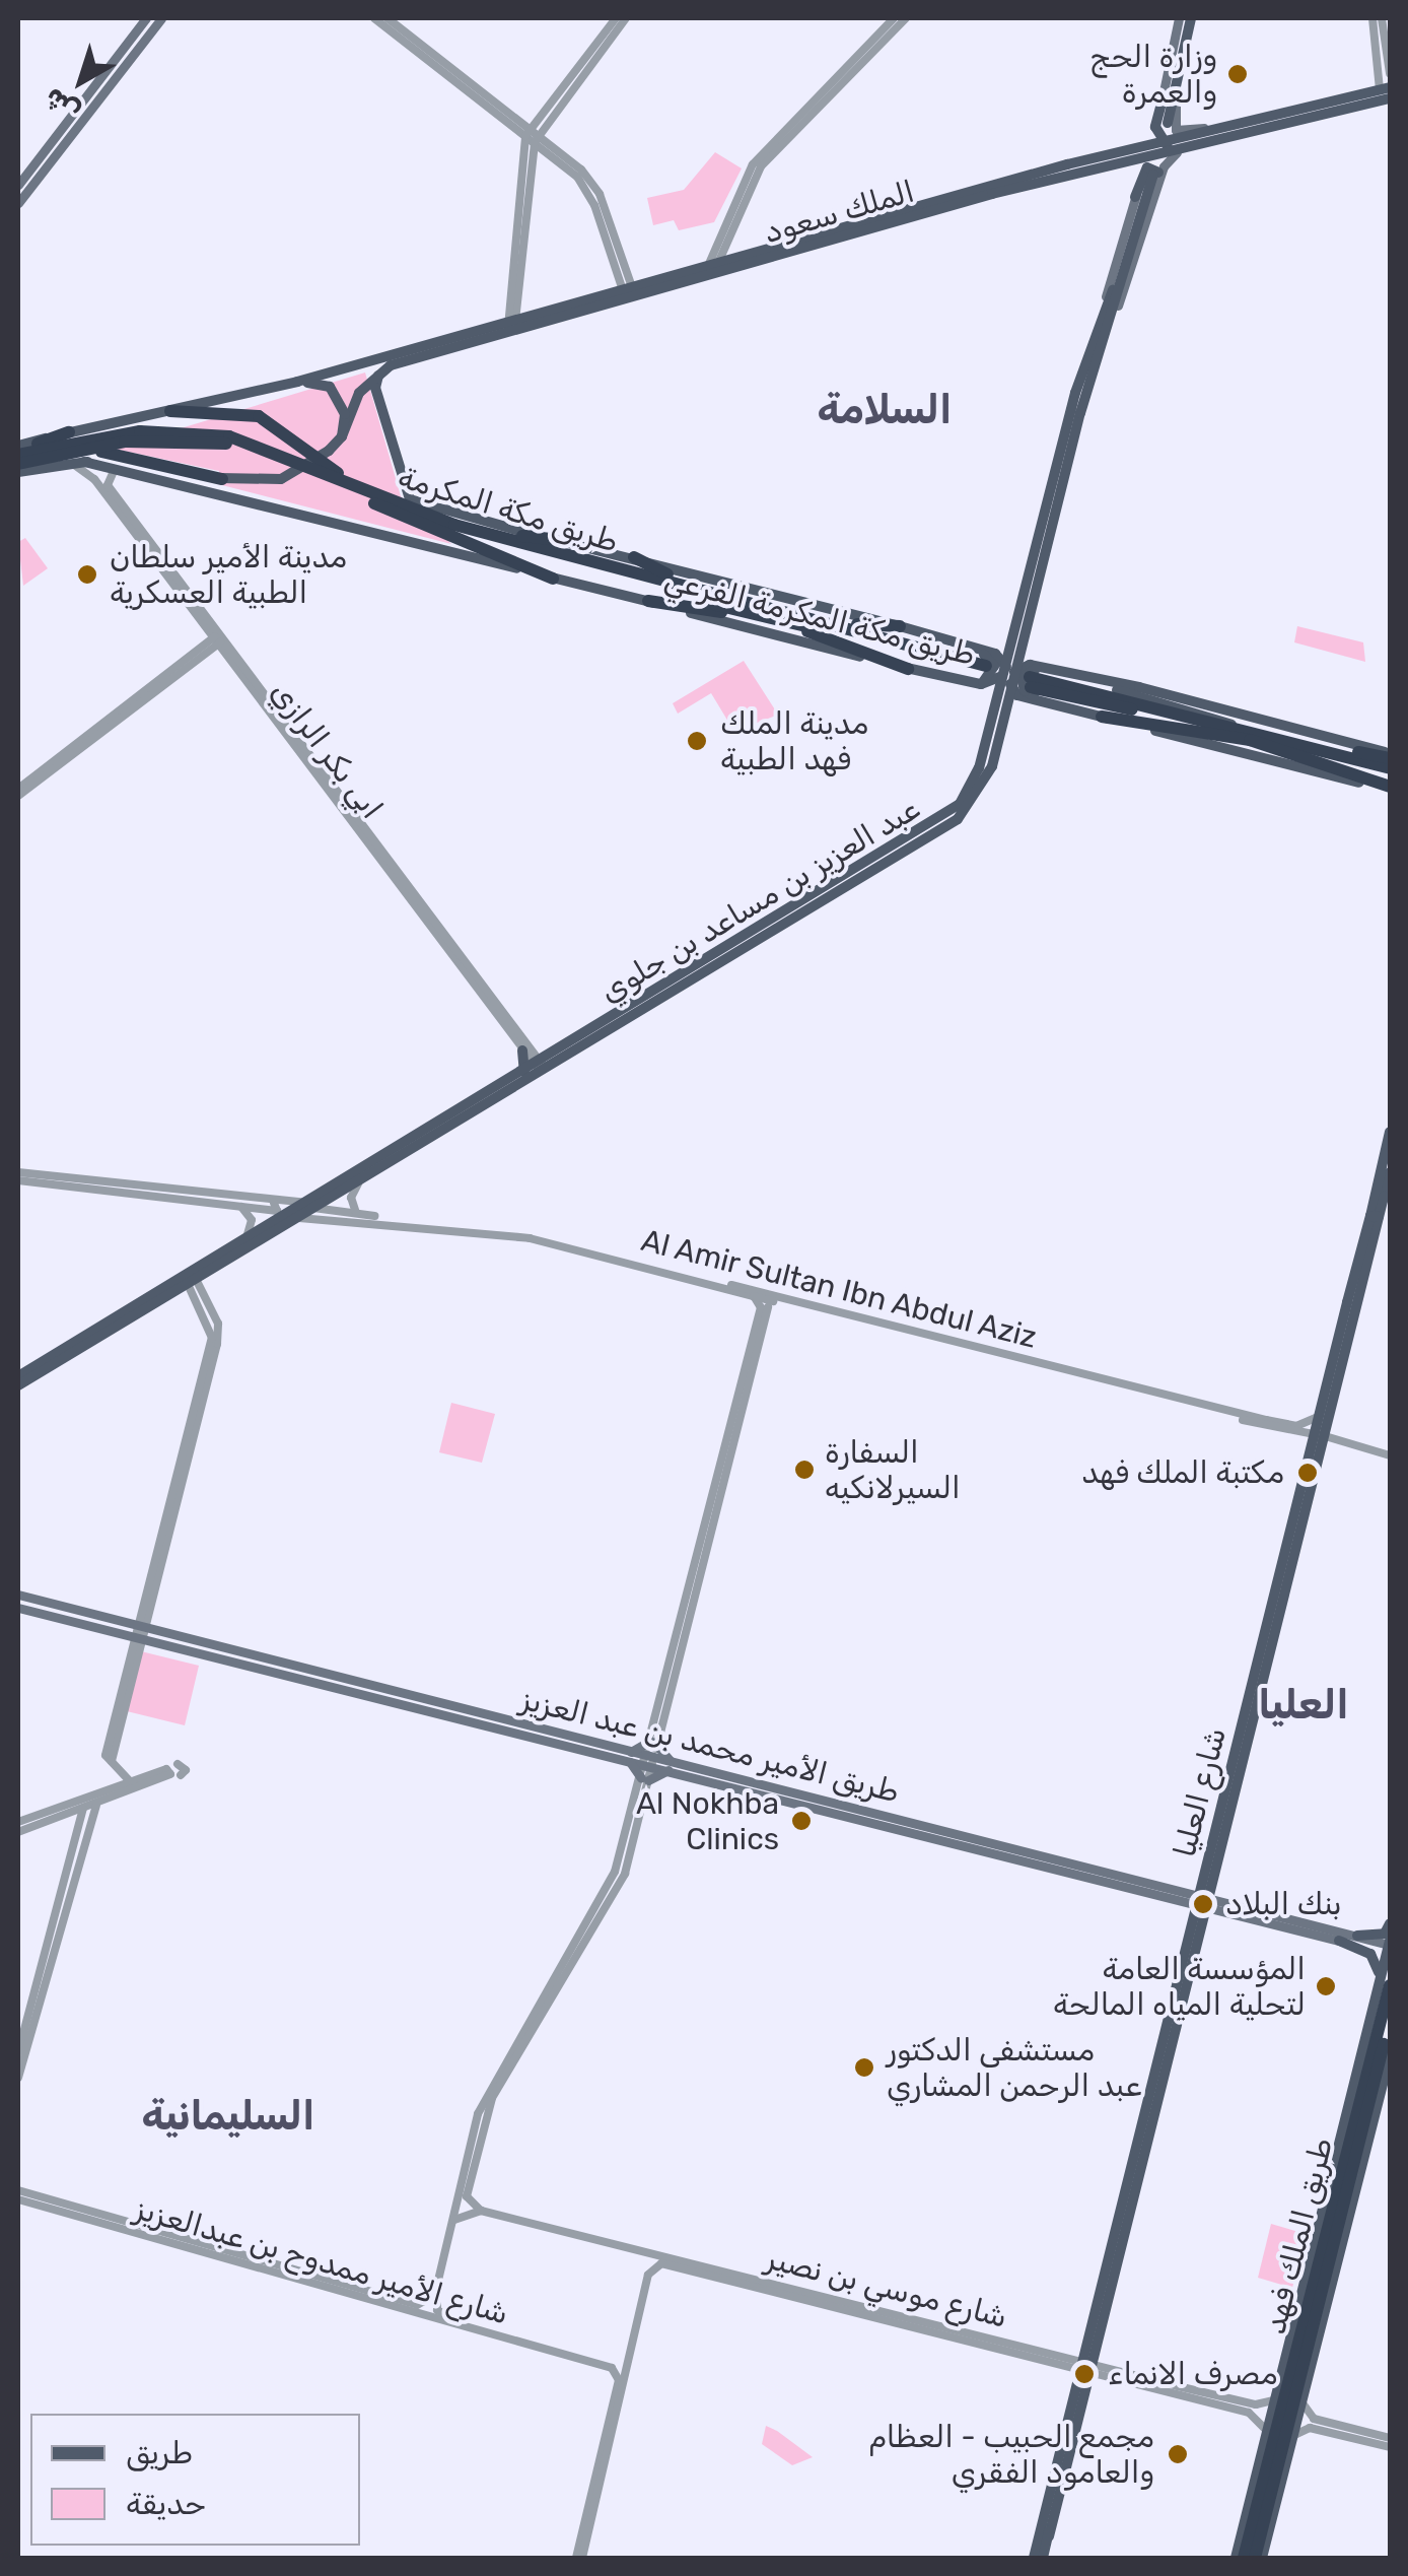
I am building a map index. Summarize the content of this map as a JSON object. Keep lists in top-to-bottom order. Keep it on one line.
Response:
{"streets":{"highway":["طريق مكة المكرمة","طريق الملك فهد"],"main road":["الملك سعود","طريق مكة المكرمة الفرعي","عبد العزيز بن مساعد بن جلوي","طريق الأمير محمد بن عبد العزيز","شارع العليا"],"street":["ابي بكر الرازي","Al Amir Sultan Ibn Abdul Aziz","شارع الأمير ممدوح بن عبدالعزيز","شارع موسي بن نصير"]},"crossings":[["الملك سعود","طريق مكة المكرمة الفرعي"],["طريق مكة المكرمة","طريق مكة المكرمة الفرعي"],["طريق مكة المكرمة الفرعي","ابي بكر الرازي"],["طريق مكة المكرمة الفرعي","عبد العزيز بن مساعد بن جلوي"],["ابي بكر الرازي","عبد العزيز بن مساعد بن جلوي"],["عبد العزيز بن مساعد بن جلوي","Al Amir Sultan Ibn Abdul Aziz"],["Al Amir Sultan Ibn Abdul Aziz","شارع العليا"],["طريق الأمير محمد بن عبد العزيز","شارع العليا"],["شارع العليا","شارع موسي بن نصير"]],"districts":["السلامة","العليا","السليمانية"],"places":["وزارة الحج والعمرة","مدينة الأمير سلطان الطبية العسكرية","مدينة الملك فهد الطبية","السفارة السيرلانكيه","مكتبة الملك فهد","Al Nokhba Clinics","بنك البلاد","المؤسسة العامة لتحلية المياه المالحة","مستشفى الدكتور عبد الرحمن المشاري","مصرف الانماء","مجمع الحبيب - العظام والعامود الفقري"],"legend":["طريق","حديقة"],"north":"bottom left"}
